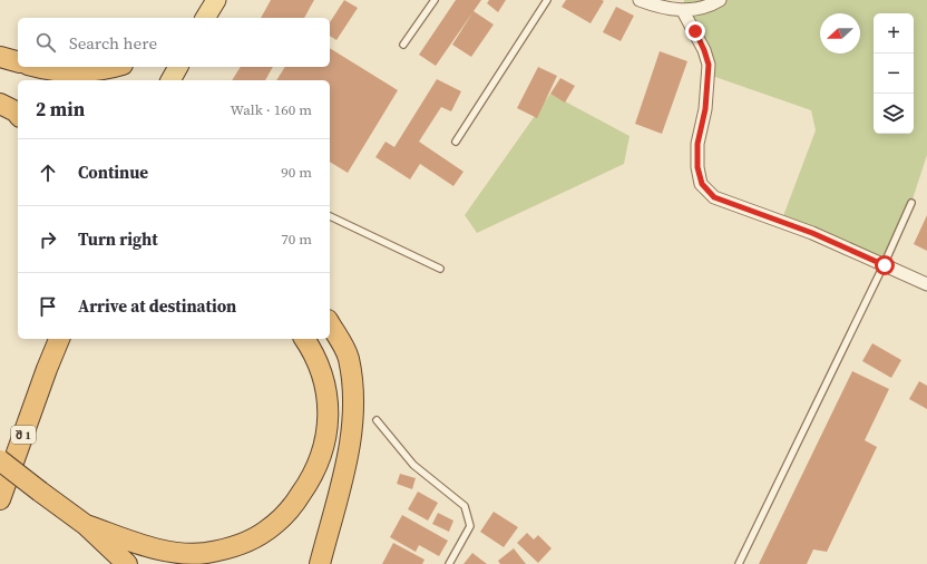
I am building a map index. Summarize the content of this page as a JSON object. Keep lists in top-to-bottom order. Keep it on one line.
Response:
{"streets":{"highway":["შ 1"]},"north":"left","page":{"map_buttons":["+","−"],"search":"Search here","heading":["2 min","Walk · 160 m"],"list":[["Continue","90 m"],["Turn right","70 m"],"Arrive at destination"]}}
